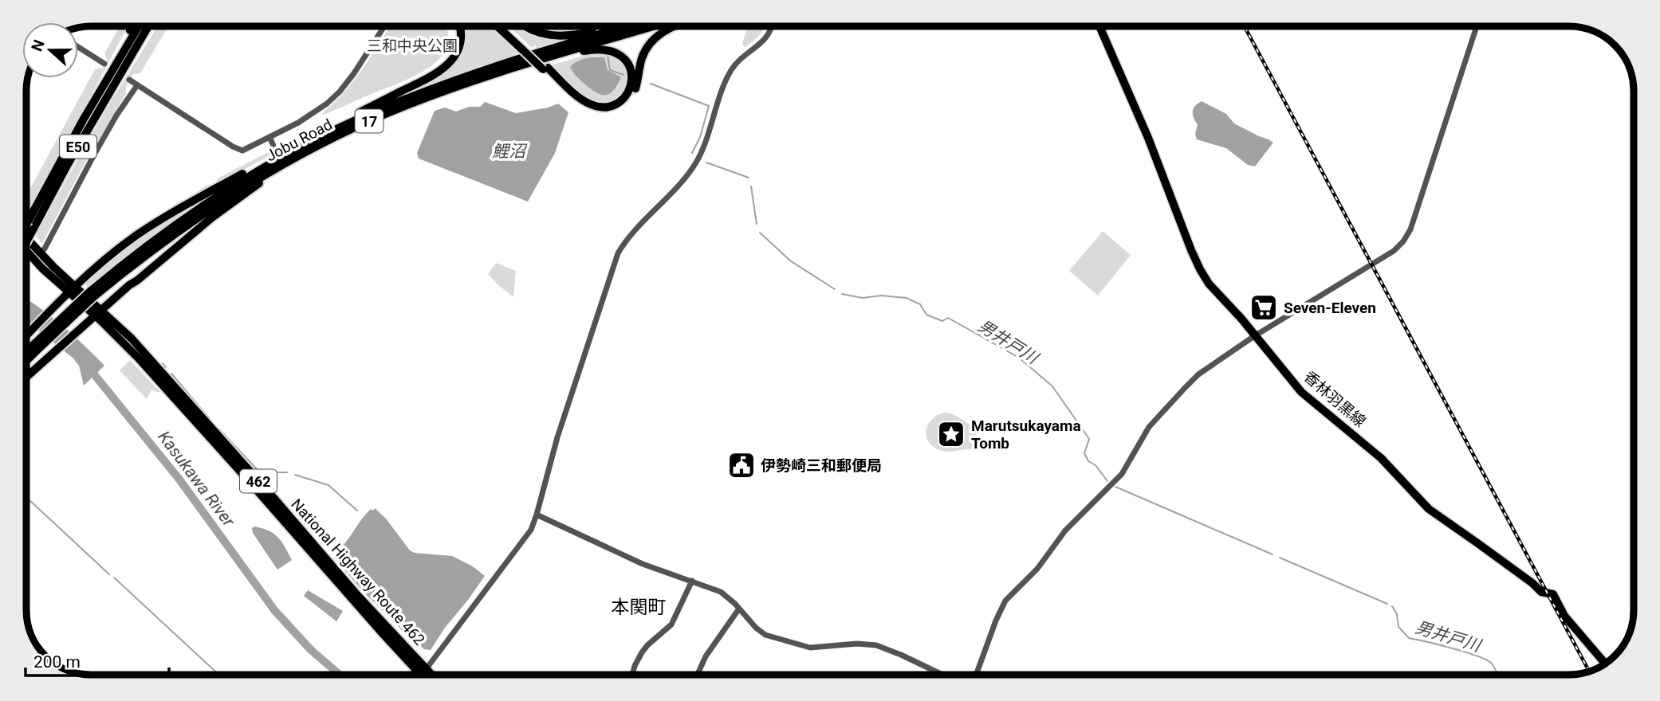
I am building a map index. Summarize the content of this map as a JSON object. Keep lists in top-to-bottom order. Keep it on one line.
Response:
{"streets":{"highway":["17","Jobu Road","E50","462","National Highway Route 462"],"main road":["香林羽黒線"]},"districts":["本関町"],"water":["鯉沼","男井戸川","Kasukawa River"],"parks":["三和中央公園"],"places":{"supermarket":["Seven-Eleven"],"place":["Marutsukayama Tomb"],"public building":["伊勢崎三和郵便局"]},"scale_bar":"200 m","north":"left"}
